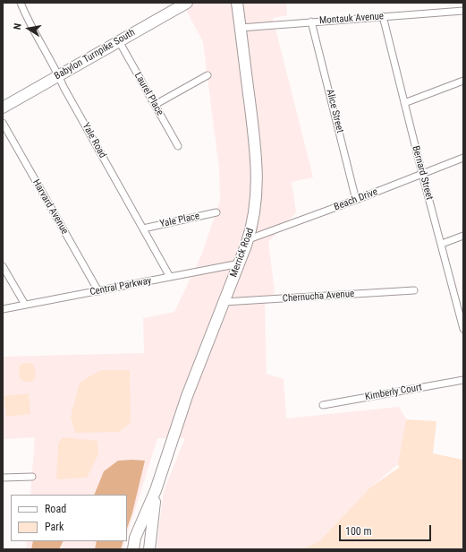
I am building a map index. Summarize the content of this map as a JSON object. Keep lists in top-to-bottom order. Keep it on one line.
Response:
{"streets":{"main road":["Babylon Turnpike South","Merrick Road"],"street":["Montauk Avenue","Laurel Place","Alice Street","Yale Road","Bernard Street","Beach Drive","Harvard Avenue","Yale Place","Central Parkway","Chernucha Avenue","Kimberly Court"]},"crossings":[["Montauk Avenue","Alice Street"],["Montauk Avenue","Bernard Street"],["Montauk Avenue","Merrick Road"],["Babylon Turnpike South","Laurel Place"],["Babylon Turnpike South","Yale Road"],["Alice Street","Beach Drive"],["Yale Road","Yale Place"],["Yale Road","Central Parkway"],["Bernard Street","Beach Drive"],["Beach Drive","Merrick Road"],["Harvard Avenue","Central Parkway"],["Merrick Road","Central Parkway"],["Merrick Road","Chernucha Avenue"]],"legend":["Road","Park"],"scale_bar":"100 m","north":"left"}
